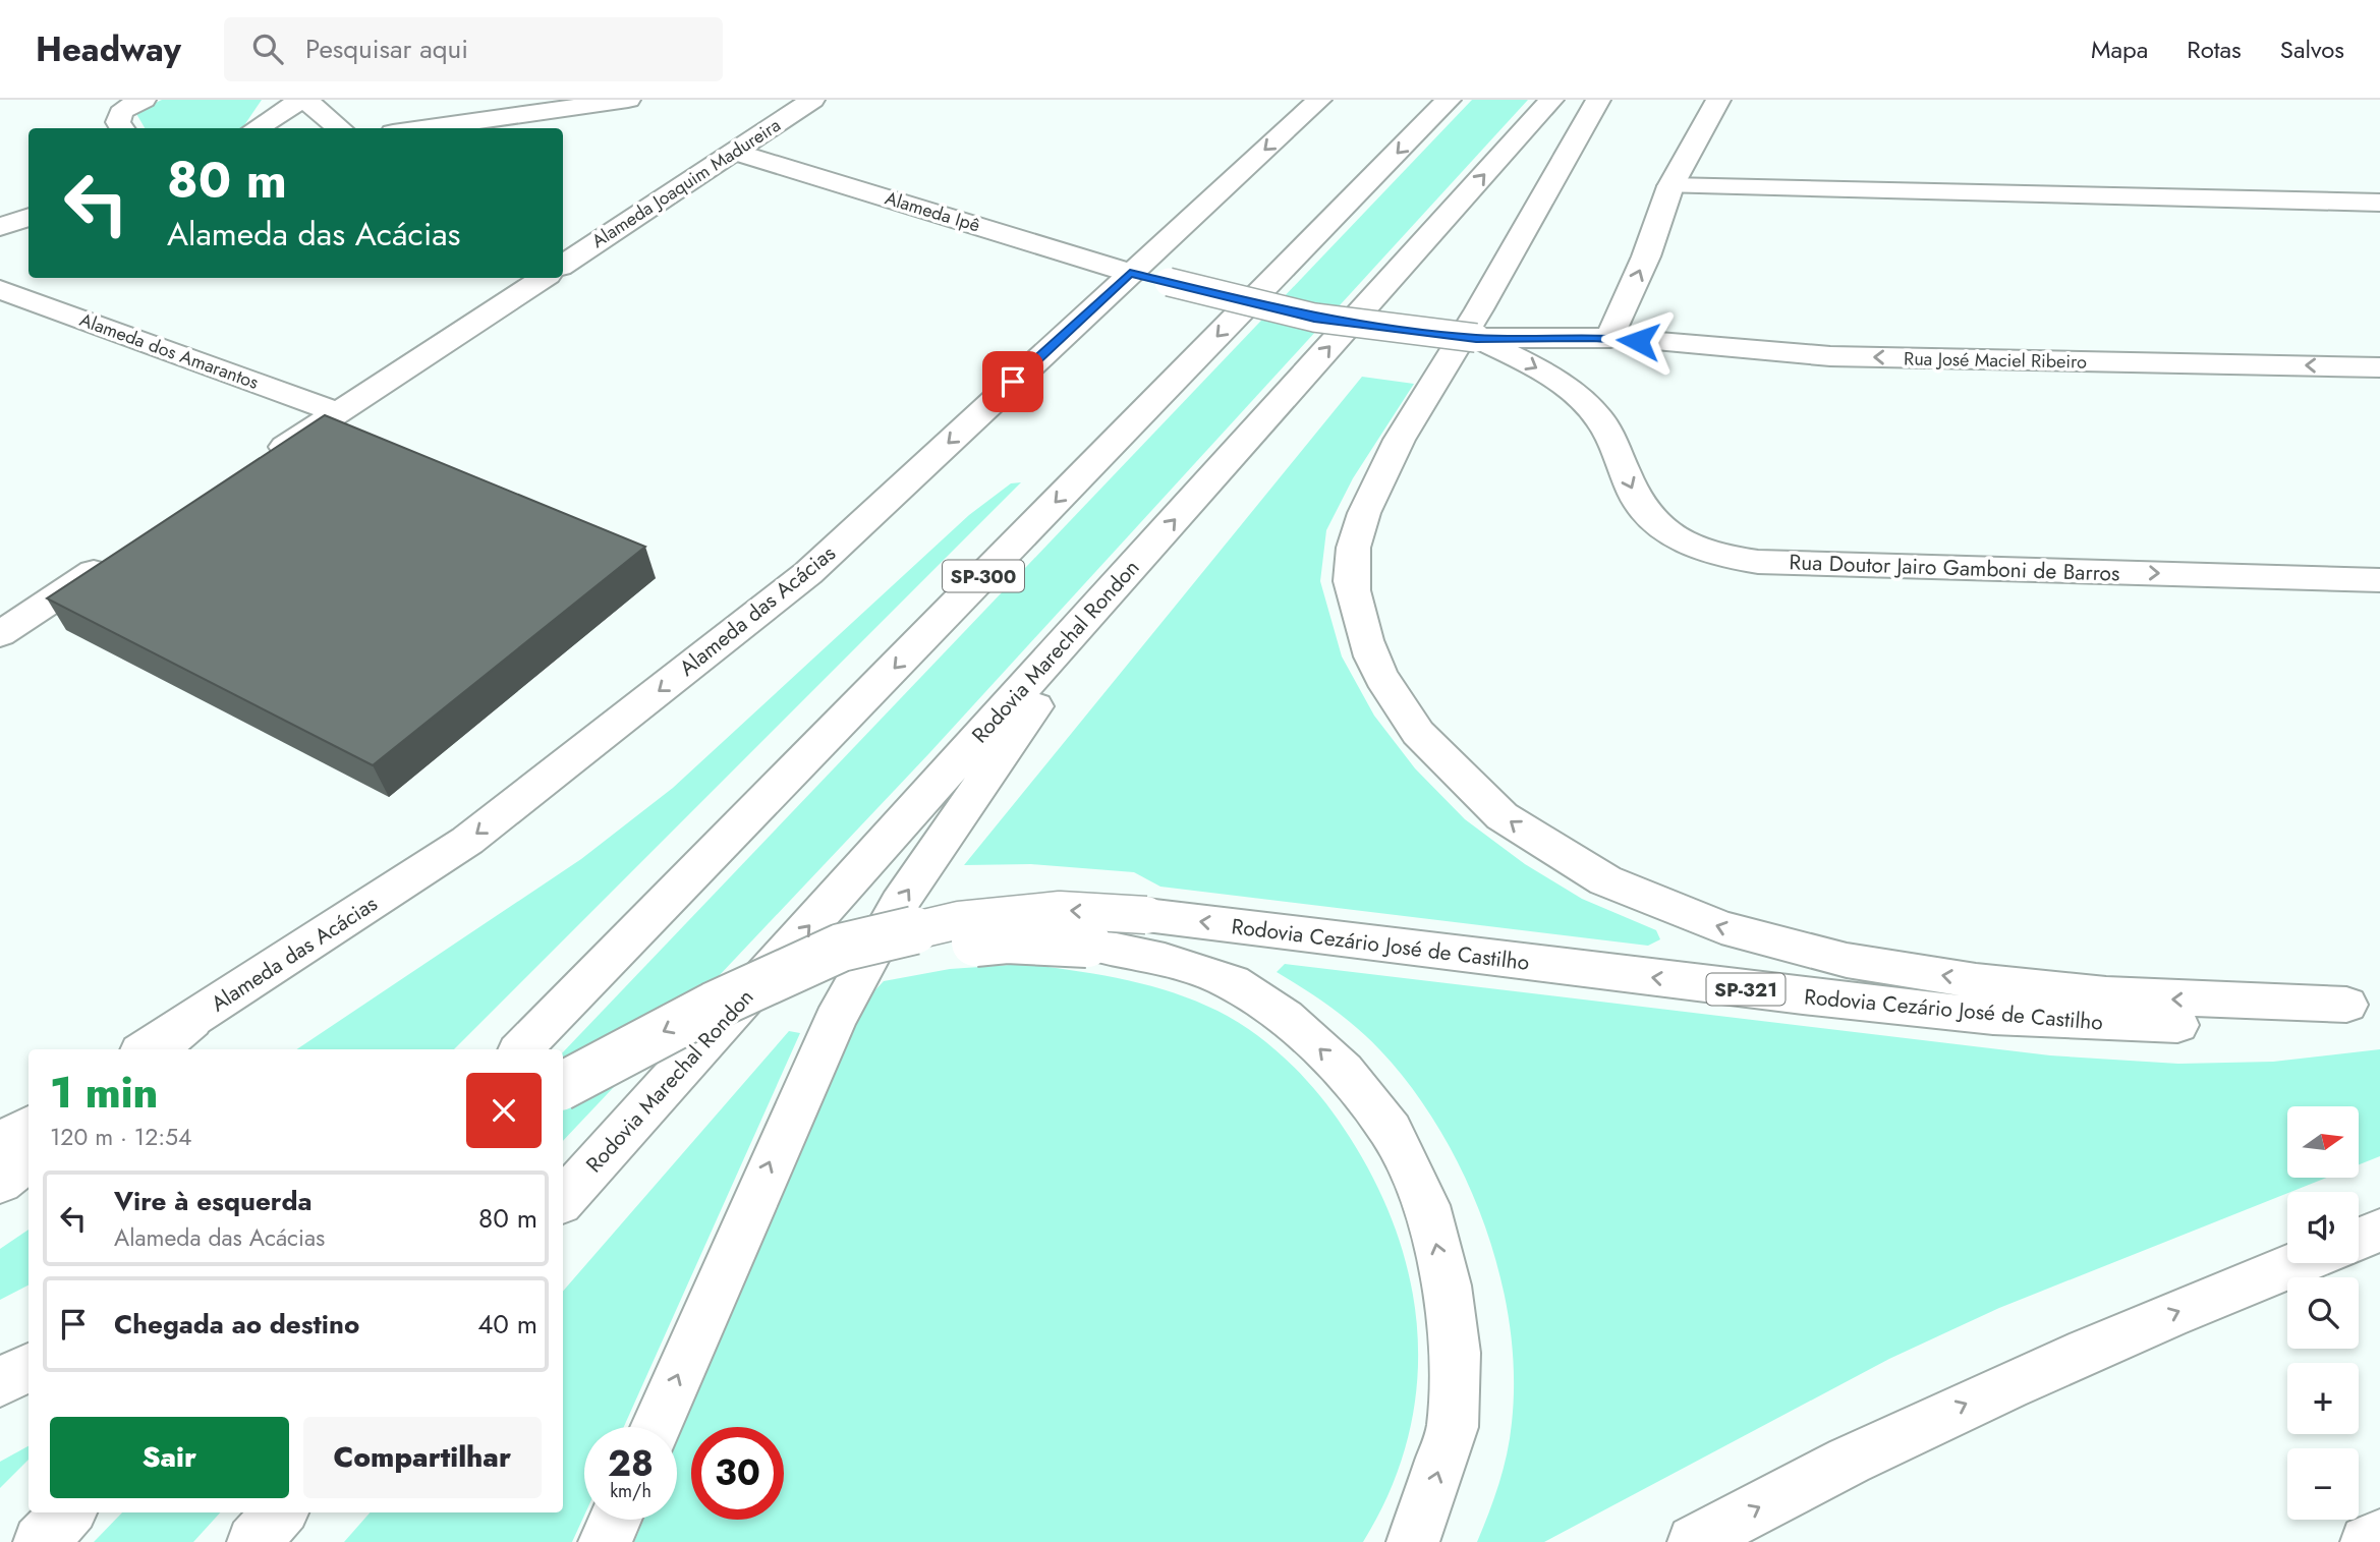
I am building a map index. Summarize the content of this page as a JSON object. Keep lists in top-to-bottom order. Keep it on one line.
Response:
{"streets":{"main road":["Alameda Joaquim Madureira","Alameda Ipê","Alameda dos Amarantos","Rua José Maciel Ribeiro","Rua Doutor Jairo Gamboni de Barros","SP-300","Alameda das Acácias","Rodovia Marechal Rondon","Rodovia Cezário José de Castilho","SP-321"]},"crossings":[["Alameda Joaquim Madureira","Alameda Ipê"],["Alameda Ipê","Rua José Maciel Ribeiro"],["Alameda Ipê","Rua Doutor Jairo Gamboni de Barros"],["Alameda Ipê","Alameda das Acácias"],["Rua José Maciel Ribeiro","Rua Doutor Jairo Gamboni de Barros"]],"one_way":["Rua Doutor Jairo Gamboni de Barros","Rodovia Cezário José de Castilho"],"north":"right","page":{"header":"Headway","search":"Pesquisar aqui","nav":["Mapa","Rotas","Salvos"],"turn":["80 m","Alameda das Acácias"],"heading":["1 min","120 m · 12:54"],"map_buttons":["+","−"],"list":[{"name":"Vire à esquerda","note":"Alameda das Acácias","value":"80 m"},{"name":"Chegada ao destino","value":"40 m"}],"buttons":["Sair","Compartilhar"],"speed":"28 km/h","limit":"30"}}
